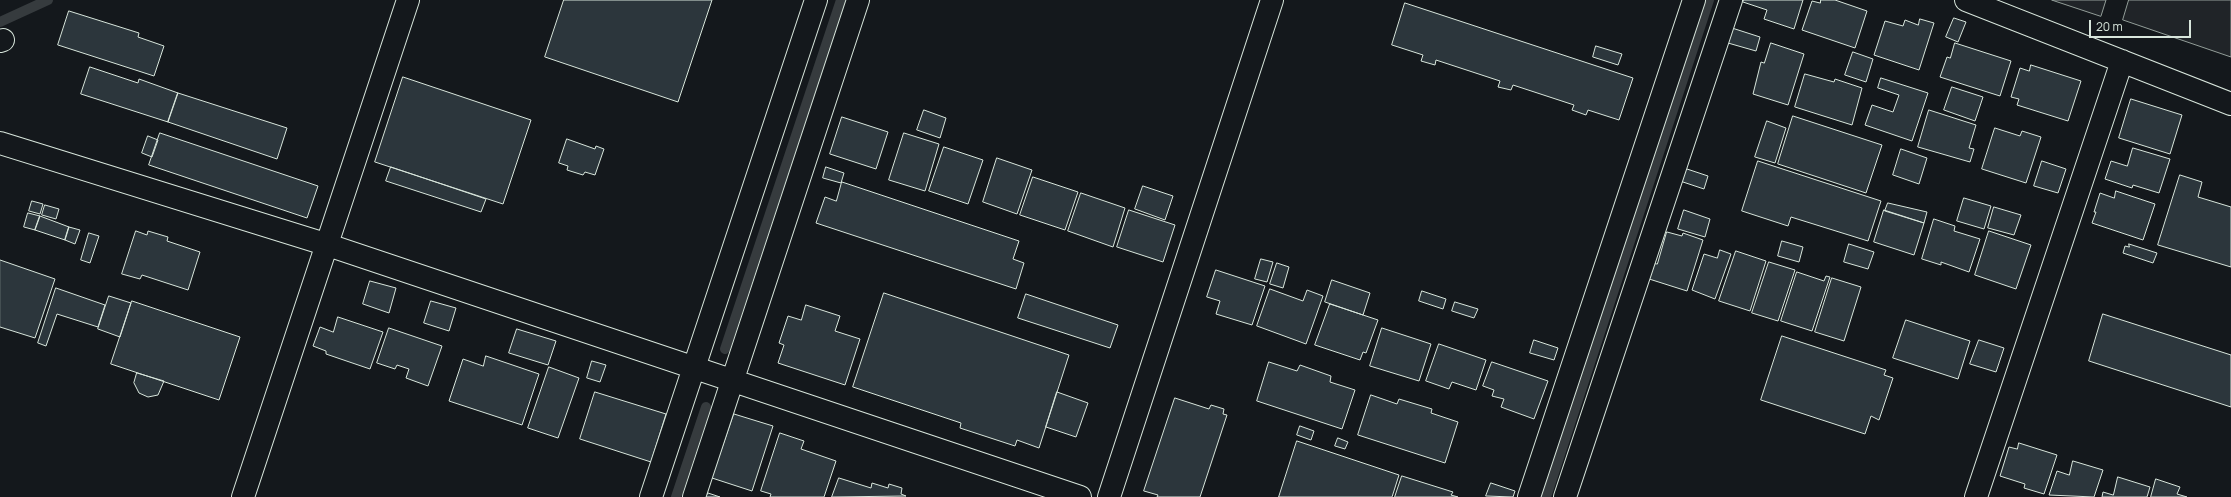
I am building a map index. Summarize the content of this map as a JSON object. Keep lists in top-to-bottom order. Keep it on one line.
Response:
{"scale_bar":"20 m"}
